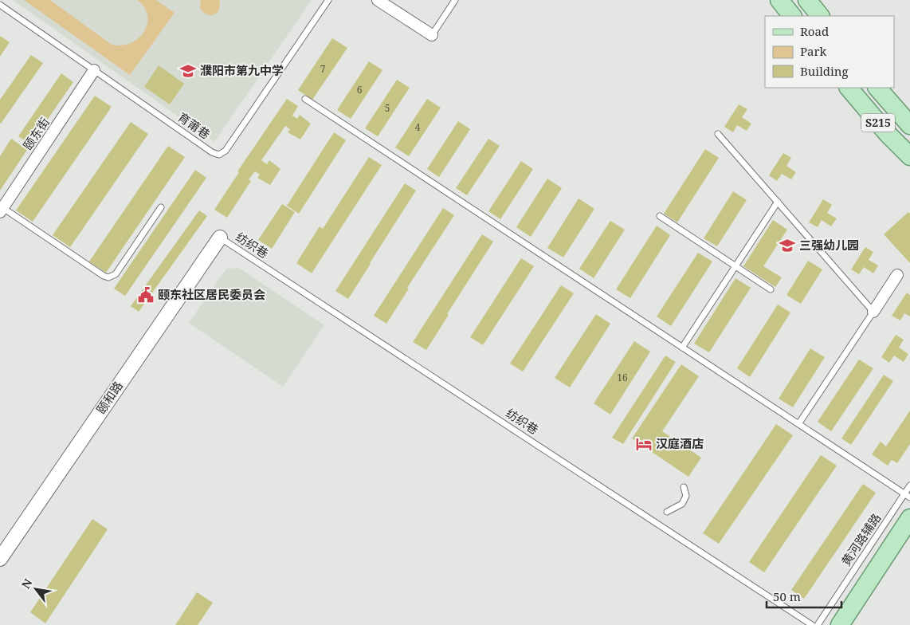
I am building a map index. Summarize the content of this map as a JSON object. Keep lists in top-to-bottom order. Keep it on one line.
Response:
{"streets":{"main road":["S215"],"street":["颐东街","颐和路"],"lane":["育莆巷","纺织巷","黄河路辅路"]},"crossings":[["育莆巷","颐东街"],["纺织巷","颐和路"]],"places":{"school or university":["濮阳市第九中学","三强幼儿园"],"public building":["颐东社区居民委员会"],"hotel":["汉庭酒店"]},"house_numbers":["7","6","5","4","16"],"legend":["Road","Park","Building"],"scale_bar":"50 m","north":"top left"}
